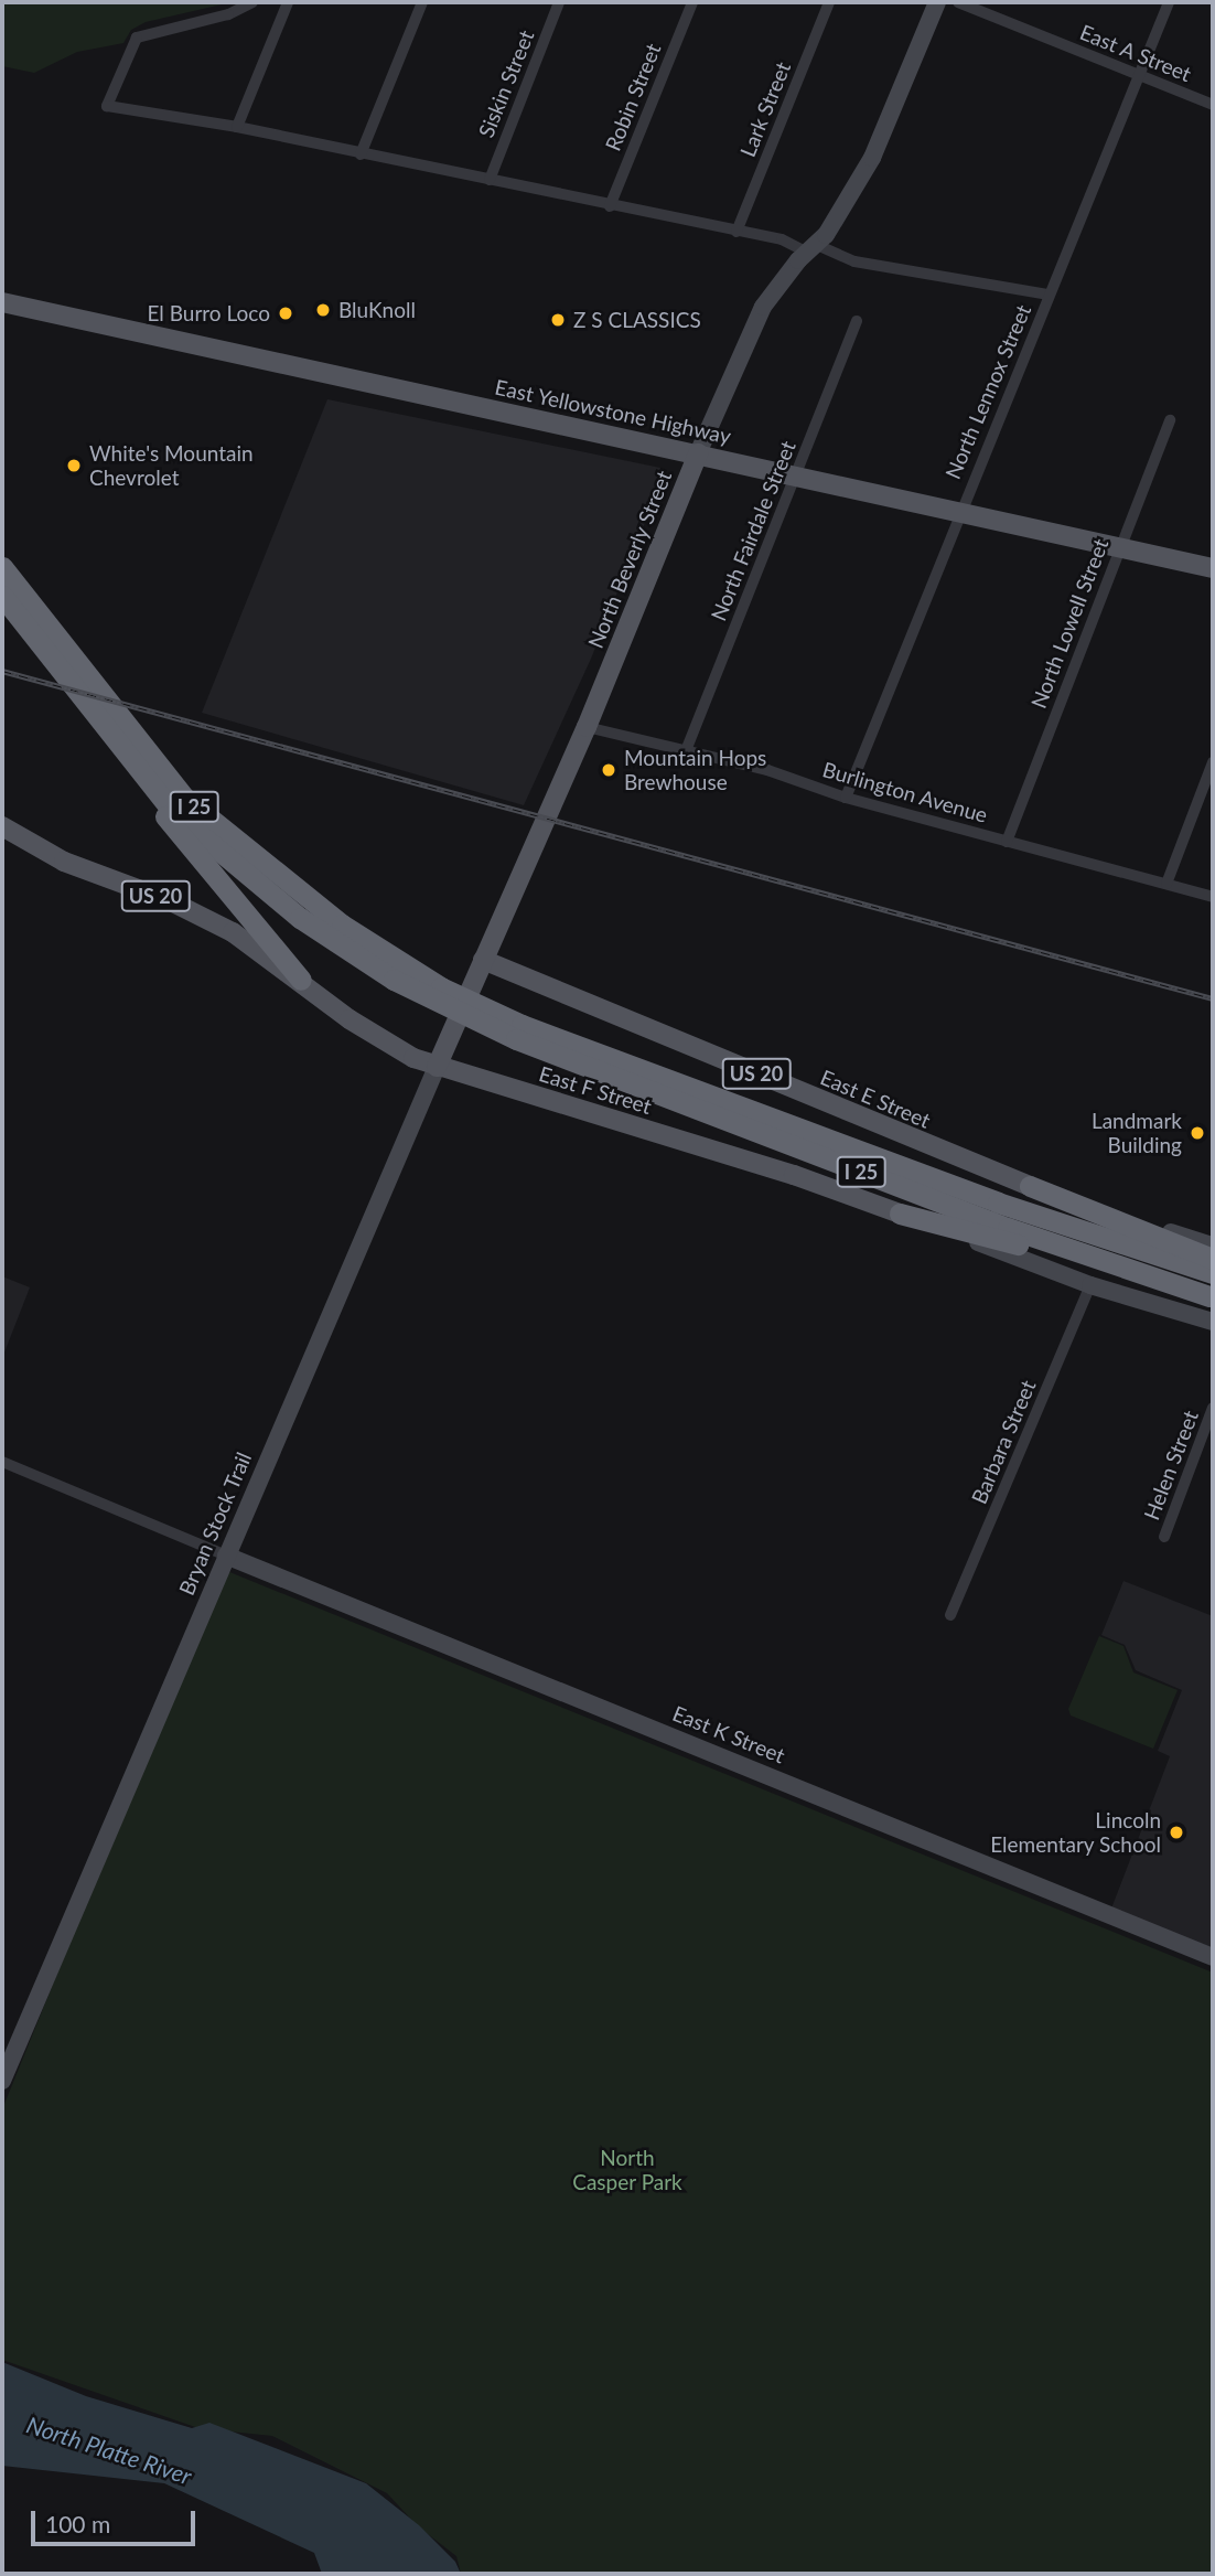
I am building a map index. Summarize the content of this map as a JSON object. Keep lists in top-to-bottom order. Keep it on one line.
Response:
{"streets":{"highway":["I 25","US 20"],"main road":["East Yellowstone Highway","North Beverly Street","East F Street","East E Street","Bryan Stock Trail","East K Street"],"street":["East A Street","Siskin Street","Robin Street","Lark Street","North Lennox Street","North Fairdale Street","North Lowell Street","Burlington Avenue","Barbara Street","Helen Street"]},"crossings":[["East A Street","North Lennox Street"],["North Lennox Street","East Yellowstone Highway"],["North Lennox Street","Burlington Avenue"],["East Yellowstone Highway","North Fairdale Street"],["East Yellowstone Highway","North Beverly Street"],["East Yellowstone Highway","North Lowell Street"],["North Fairdale Street","Burlington Avenue"],["North Beverly Street","Burlington Avenue"],["North Beverly Street","East E Street"],["North Beverly Street","Bryan Stock Trail"],["North Lowell Street","Burlington Avenue"],["US 20","East E Street"],["East F Street","Barbara Street"],["East F Street","Bryan Stock Trail"],["Bryan Stock Trail","East K Street"]],"water":["North Platte River"],"parks":["North Casper Park"],"places":["BluKnoll","El Burro Loco","Z S CLASSICS","White's Mountain Chevrolet","Mountain Hops Brewhouse","Landmark Building","Lincoln Elementary School"],"scale_bar":"100 m"}
